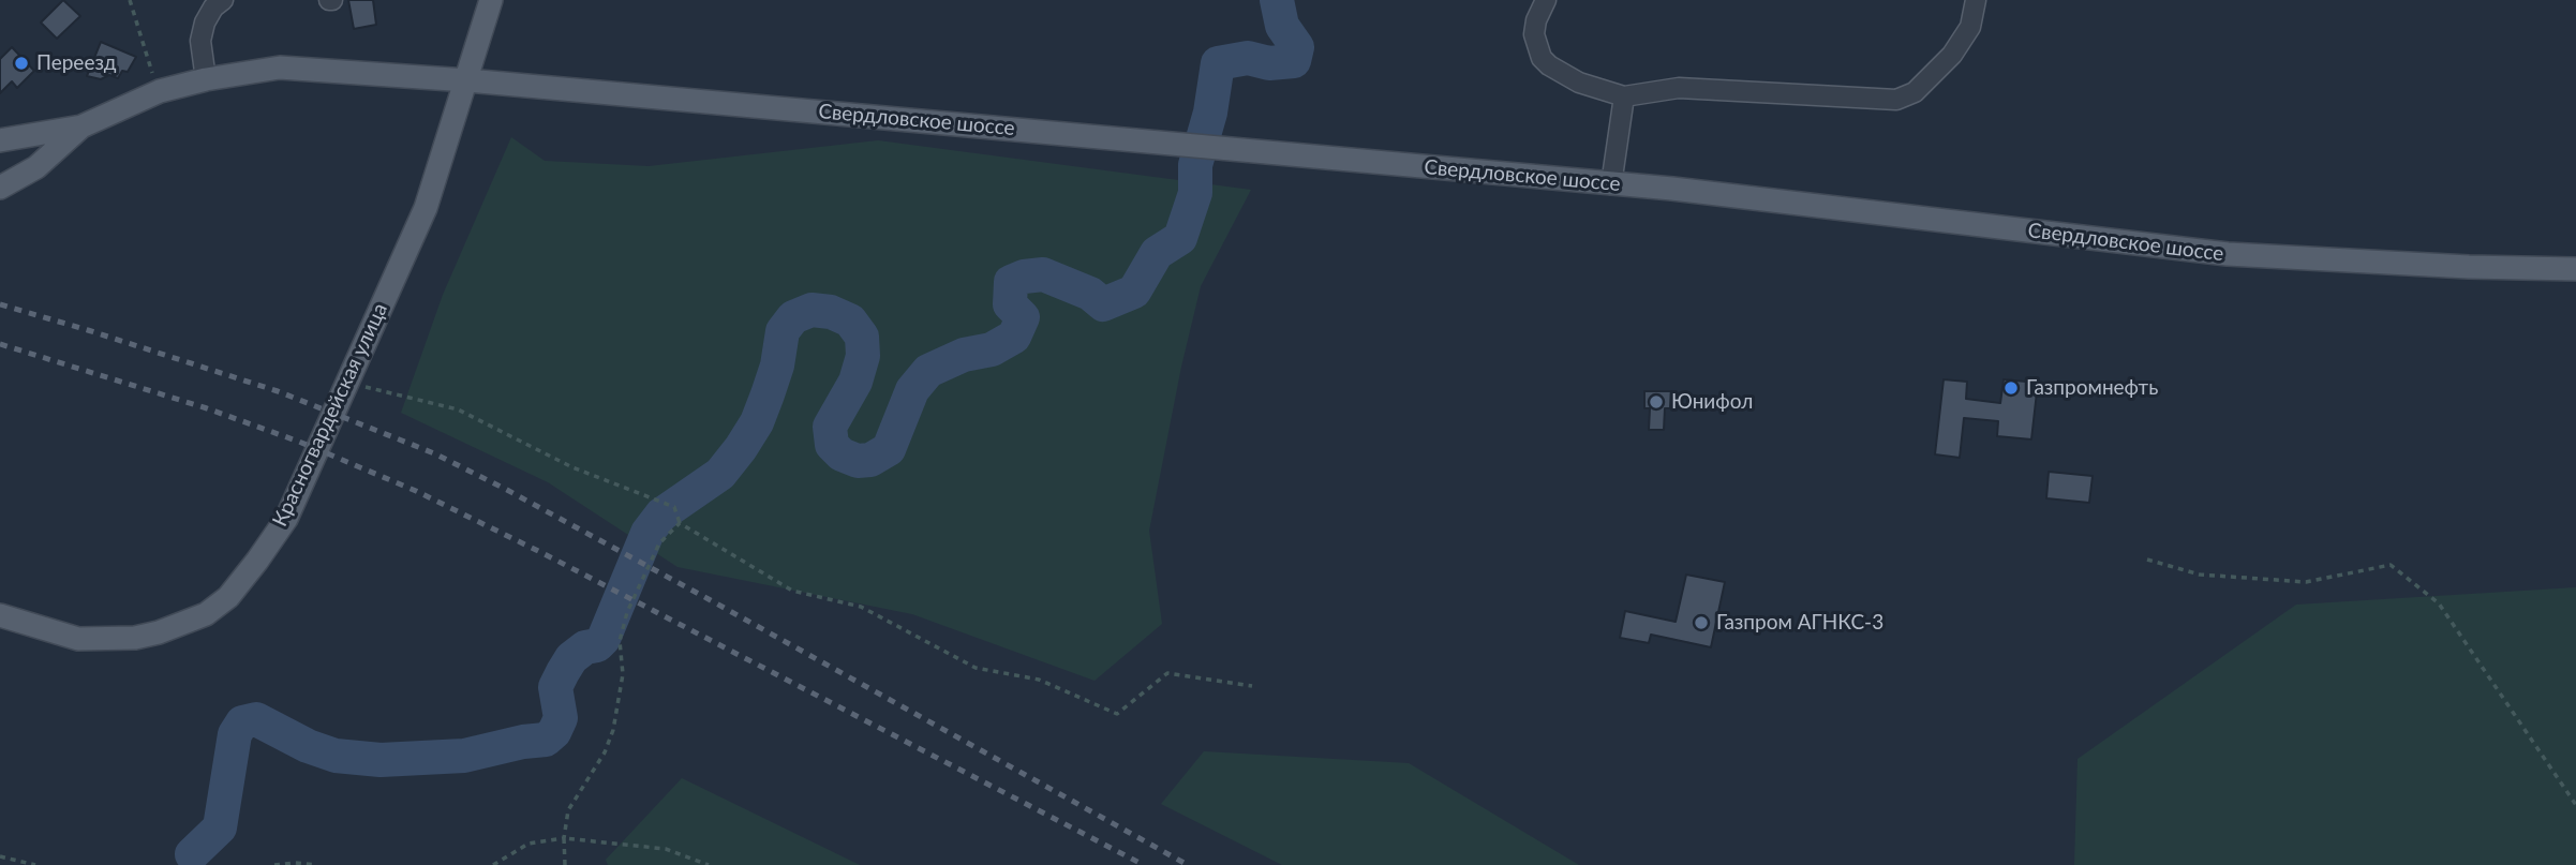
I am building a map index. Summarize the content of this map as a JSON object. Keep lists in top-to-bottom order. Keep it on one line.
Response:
{"streets":{"main road":["Свердловское шоссе","Красногвардейская улица"]},"crossings":[["Свердловское шоссе","Красногвардейская улица"]],"places":["Переезд","Газпромнефть","Юнифол","Газпром АГНКС-3"]}
